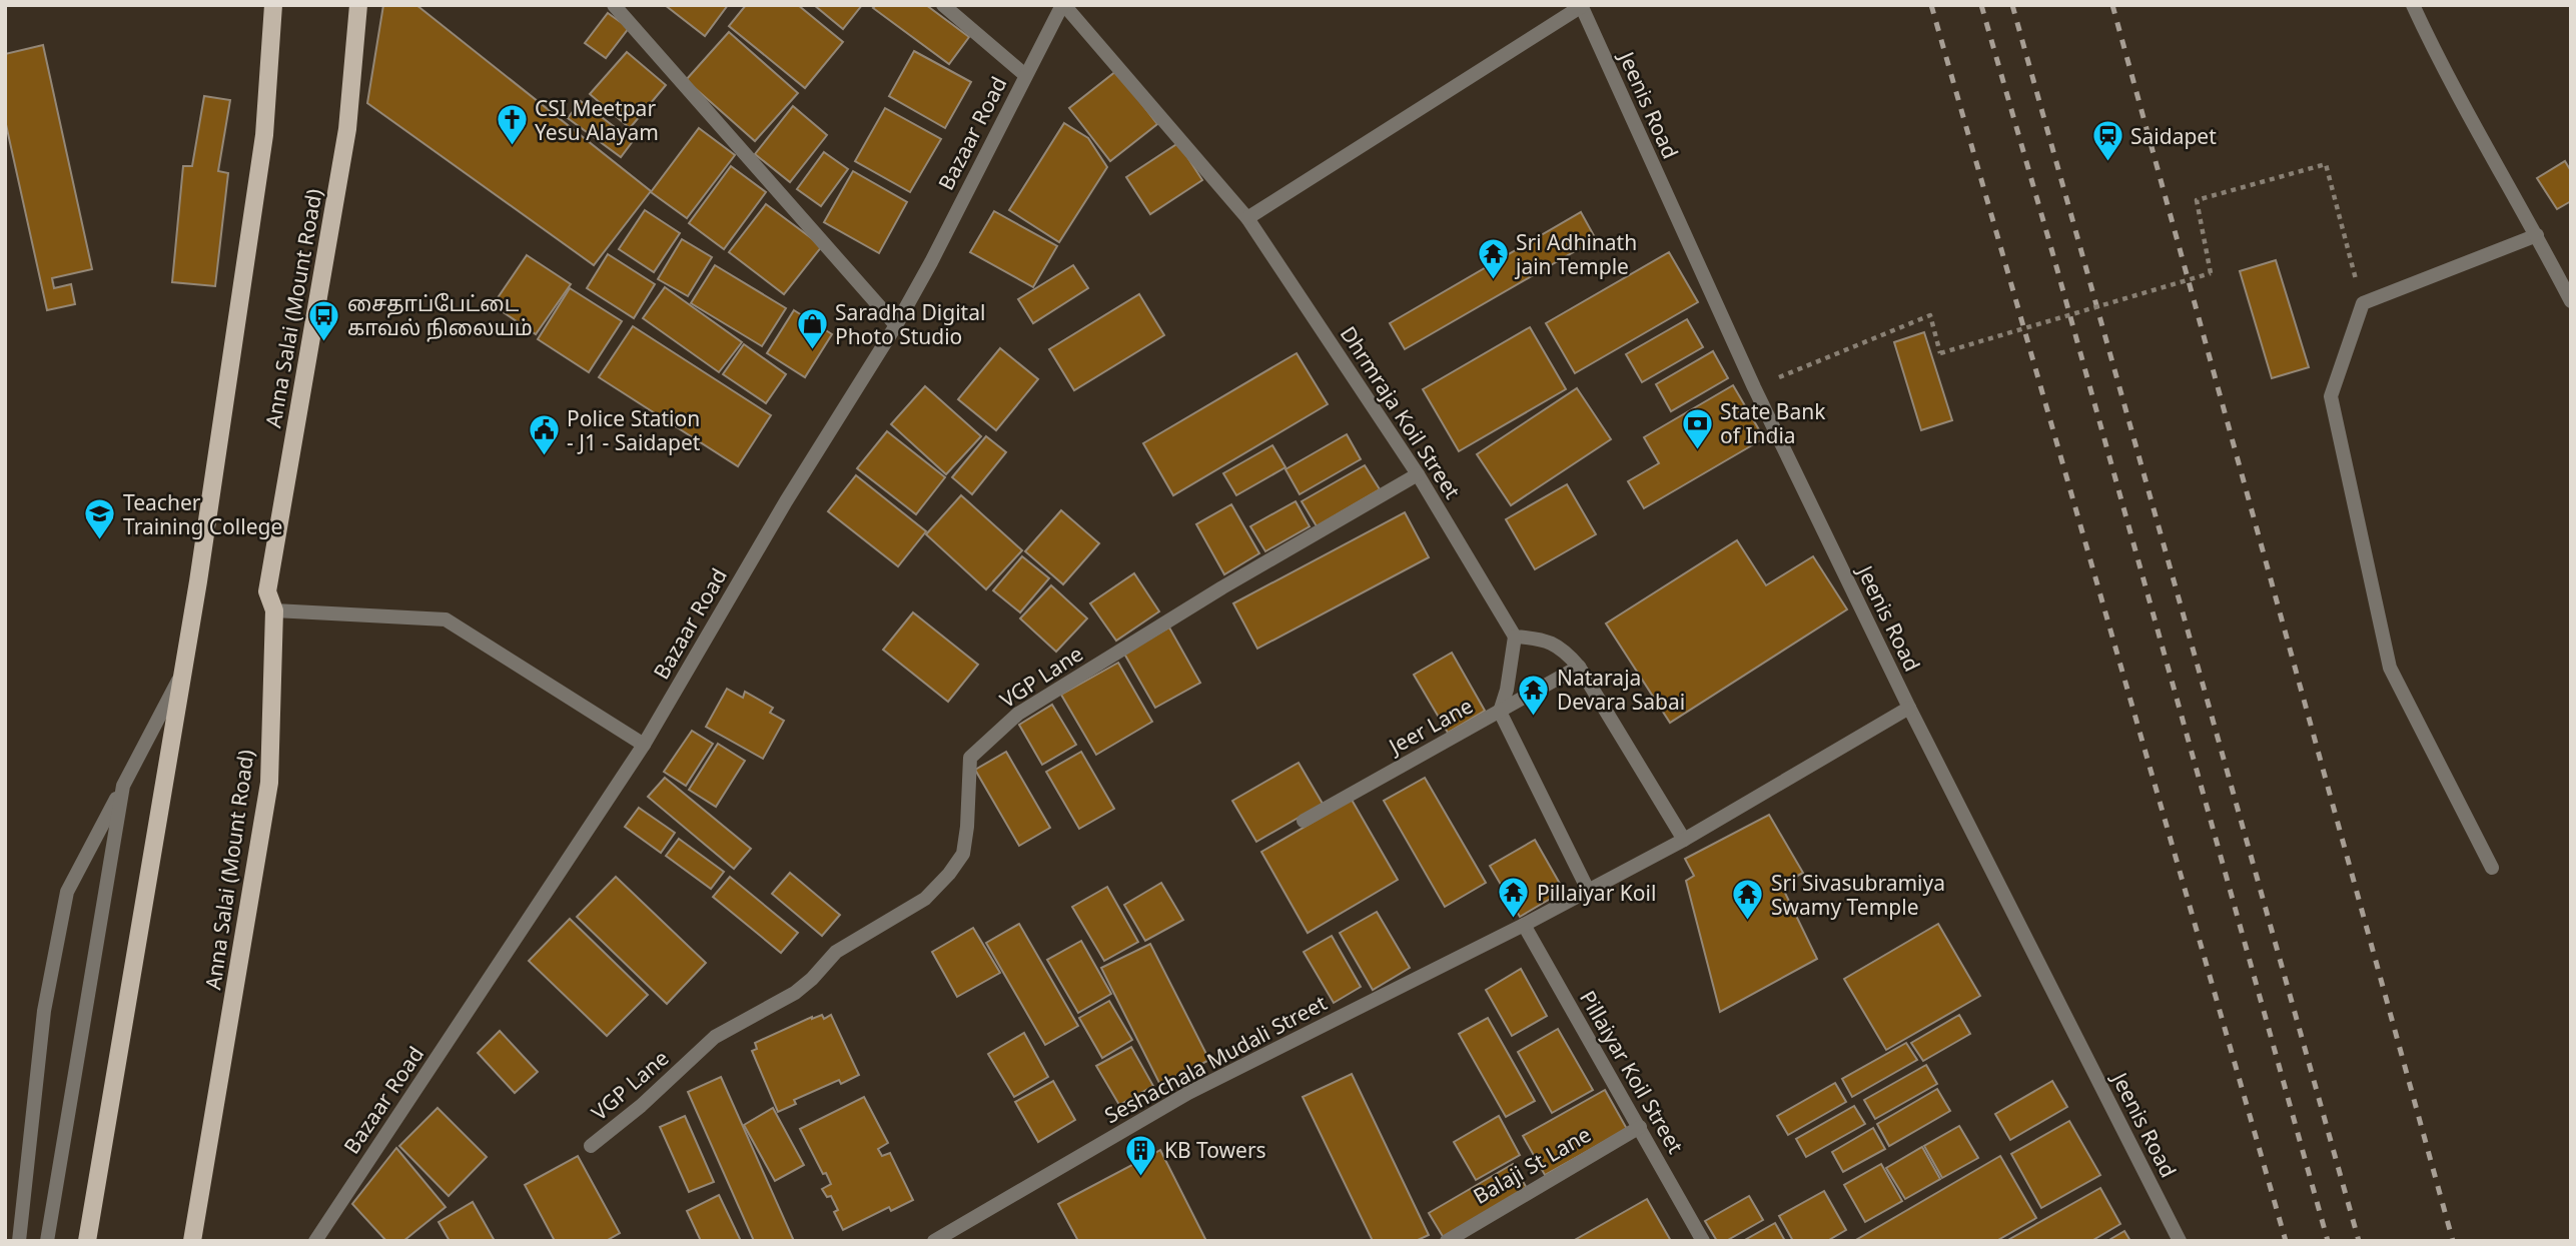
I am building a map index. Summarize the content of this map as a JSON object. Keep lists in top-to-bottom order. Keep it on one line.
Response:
{"streets":{"main road":["Anna Salai (Mount Road)"],"street":["Jeenis Road","Bazaar Road","Dhrmraja Koil Street","VGP Lane","Jeer Lane","Seshachala Mudali Street","Pillaiyar Koil Street","Balaji St Lane"]},"crossings":[["Jeenis Road","Seshachala Mudali Street"],["Bazaar Road","Dhrmraja Koil Street"],["Dhrmraja Koil Street","VGP Lane"],["Seshachala Mudali Street","Pillaiyar Koil Street"],["Pillaiyar Koil Street","Balaji St Lane"]],"places":{"church":["CSI Meetpar Yesu Alayam"],"station":["Saidapet"],"temple":["Sri Adhinath jain Temple","Nataraja Devara Sabai","Pillaiyar Koil","Sri Sivasubramiya Swamy Temple"],"bus stop":["சைதாப்பேட்டை காவல் நிலையம்"],"shop":["Saradha Digital Photo Studio"],"bank":["State Bank of India"],"public building":["Police Station - J1 - Saidapet"],"school or university":["Teacher Training College"],"building":["KB Towers"]}}
